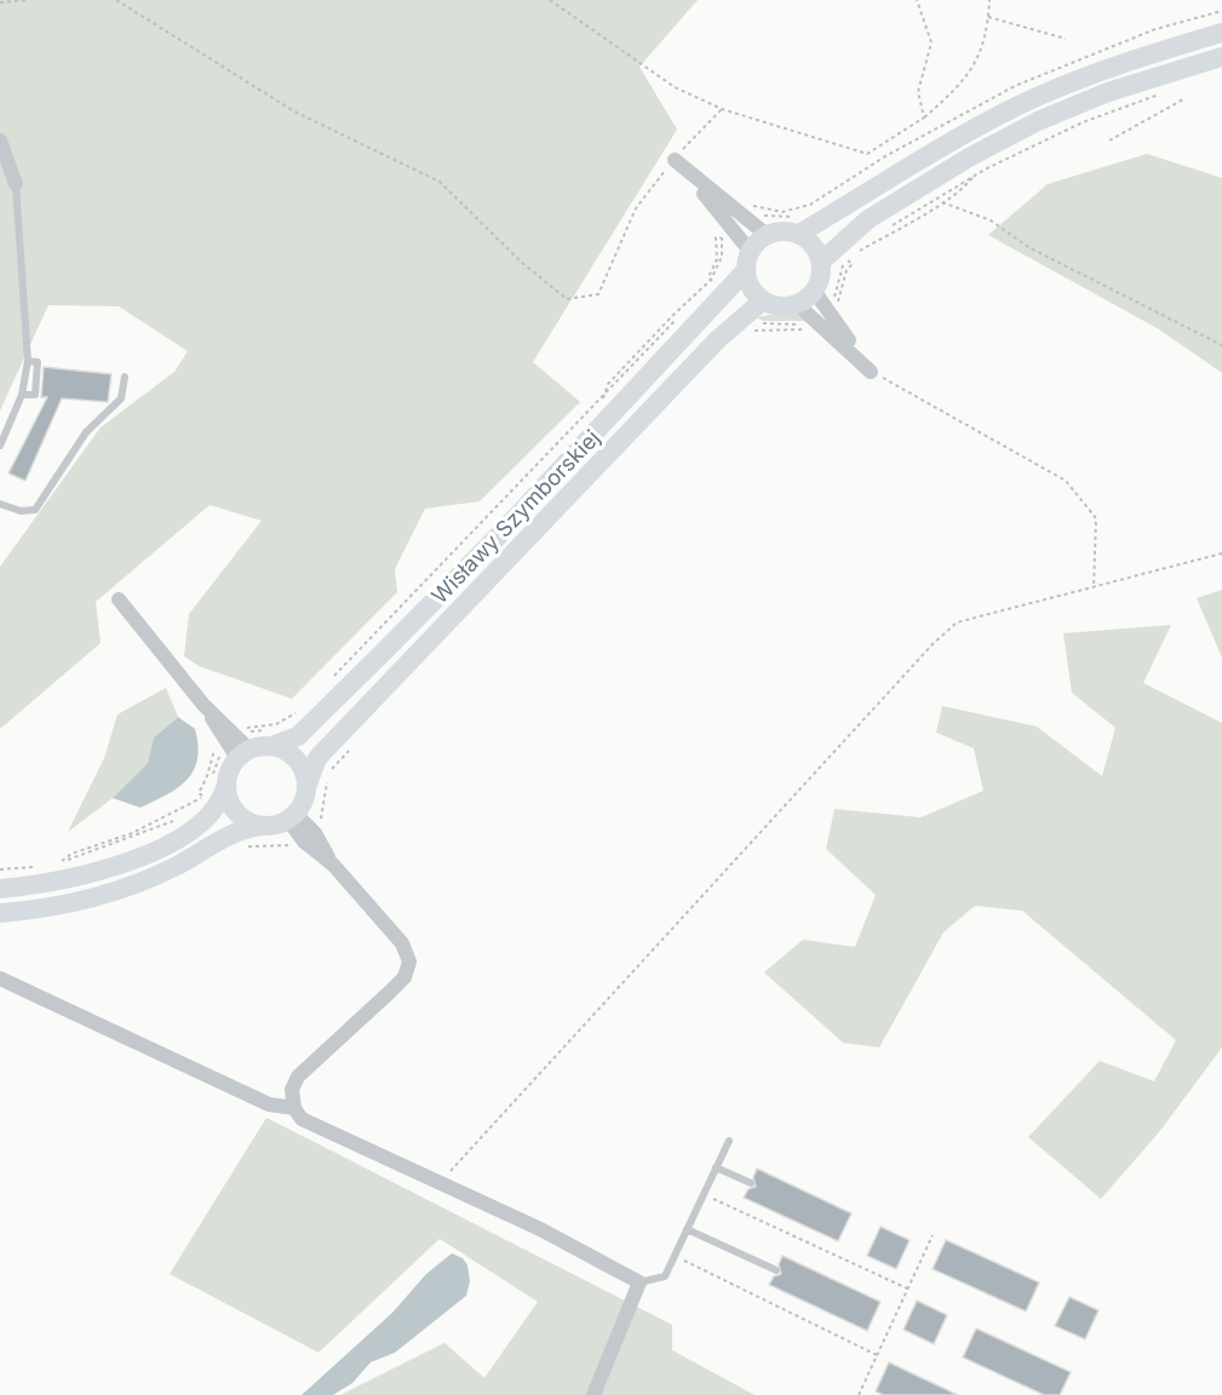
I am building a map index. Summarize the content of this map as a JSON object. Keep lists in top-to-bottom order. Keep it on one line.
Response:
{"streets":{"main road":["Wisławy Szymborskiej"]}}
